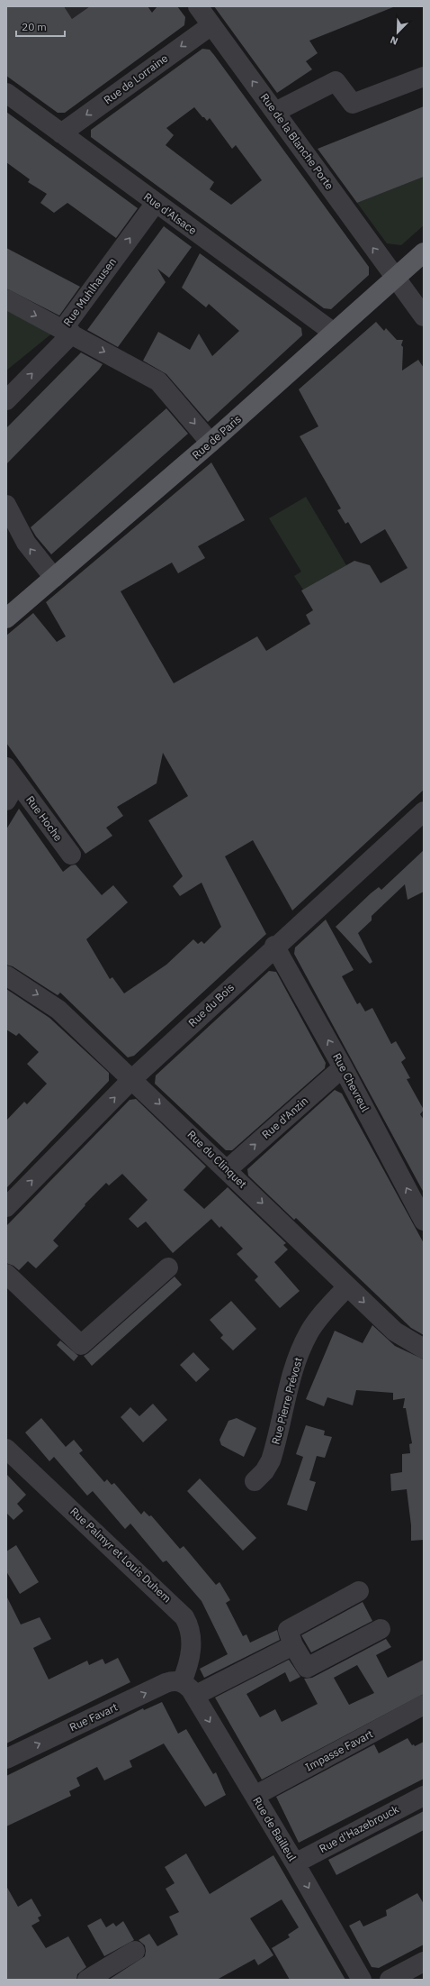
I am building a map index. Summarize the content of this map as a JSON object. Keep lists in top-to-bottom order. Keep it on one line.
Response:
{"streets":{"main road":["Rue de Paris"],"street":["Rue de Lorraine","Rue de la Blanche Porte","Rue d'Alsace","Rue Muhlhausen","Rue Hoche","Rue du Bois","Rue Chevreul","Rue d'Anzin","Rue du Clinquet","Rue Pierre Prévost","Rue Palmyr et Louis Duhem","Rue Favart","Impasse Favart","Rue de Bailleul","Rue d'Hazebrouck"]},"crossings":[["Rue de Lorraine","Rue de la Blanche Porte"],["Rue de Lorraine","Rue d'Alsace"],["Rue de la Blanche Porte","Rue de Paris"],["Rue d'Alsace","Rue Muhlhausen"],["Rue d'Alsace","Rue de Paris"],["Rue du Bois","Rue Chevreul"],["Rue du Bois","Rue du Clinquet"],["Rue Chevreul","Rue d'Anzin"],["Rue d'Anzin","Rue du Clinquet"],["Rue du Clinquet","Rue Pierre Prévost"],["Rue Palmyr et Louis Duhem","Rue Favart"],["Rue Palmyr et Louis Duhem","Rue de Bailleul"],["Rue Favart","Rue de Bailleul"],["Impasse Favart","Rue de Bailleul"],["Rue de Bailleul","Rue d'Hazebrouck"]],"one_way":["Rue de Lorraine","Rue de la Blanche Porte","Rue Chevreul","Rue d'Anzin","Rue du Clinquet","Rue Favart","Rue de Bailleul"],"scale_bar":"20 m","north":"bottom left"}
